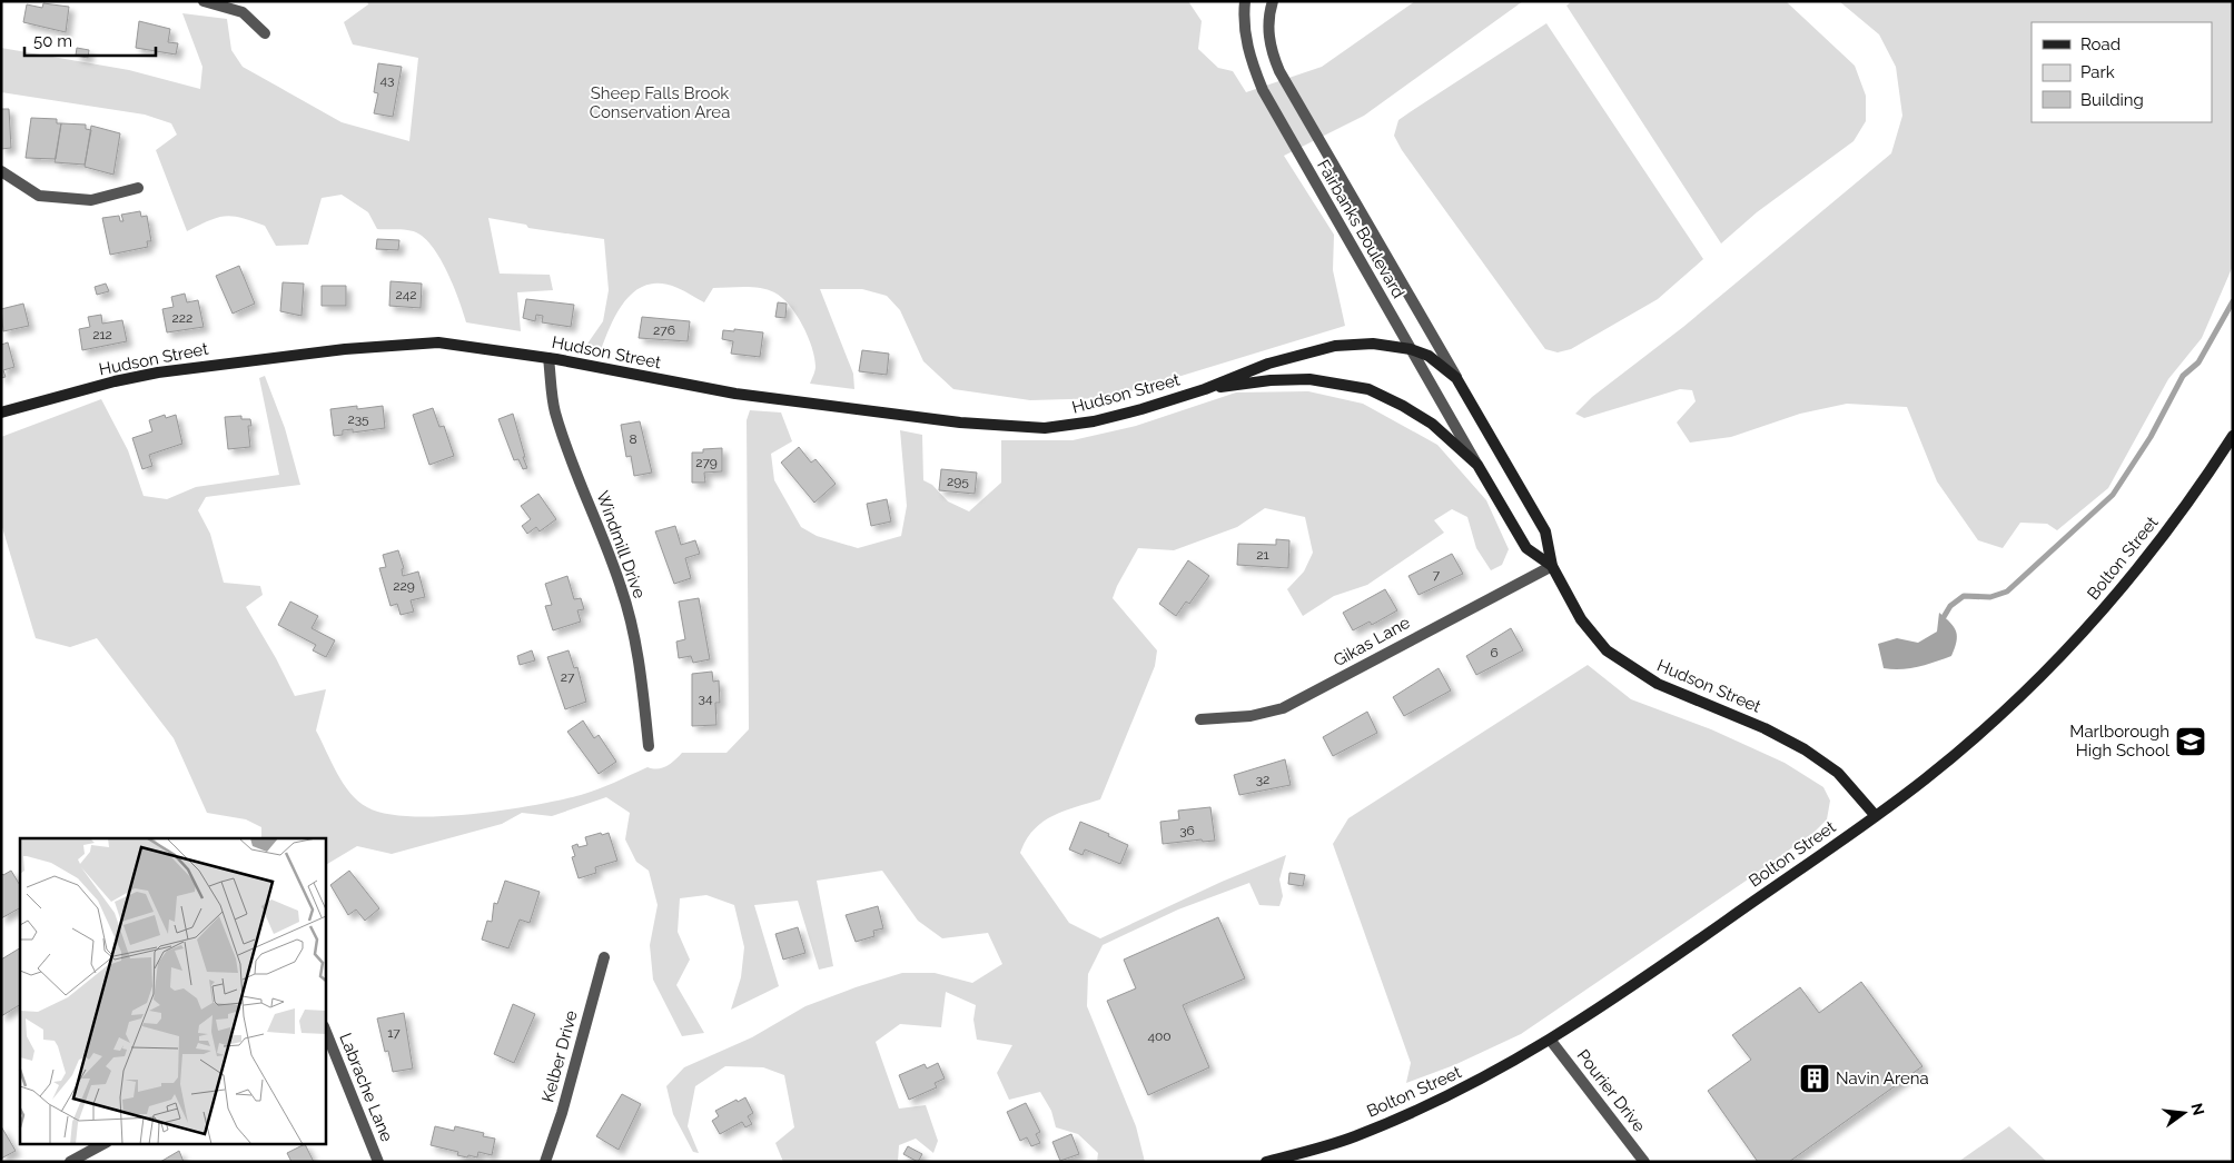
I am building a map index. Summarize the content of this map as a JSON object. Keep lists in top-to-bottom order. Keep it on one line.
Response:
{"streets":{"street":["Fairbanks Boulevard","Hudson Street","Windmill Drive","Bolton Street","Gikas Lane","Kelber Drive","Labrache Lane","Pourier Drive"]},"crossings":[["Fairbanks Boulevard","Hudson Street"],["Hudson Street","Windmill Drive"],["Hudson Street","Bolton Street"],["Hudson Street","Gikas Lane"],["Bolton Street","Pourier Drive"]],"parks":["Sheep Falls Brook Conservation Area"],"places":{"school or university":["Marlborough High School"],"building":["Navin Arena"]},"house_numbers":["43","242","222","276","212","235","8","279","295","21","7","229","6","27","34","32","36","17","400"],"legend":["Road","Park","Building"],"scale_bar":"50 m","north":"right"}
